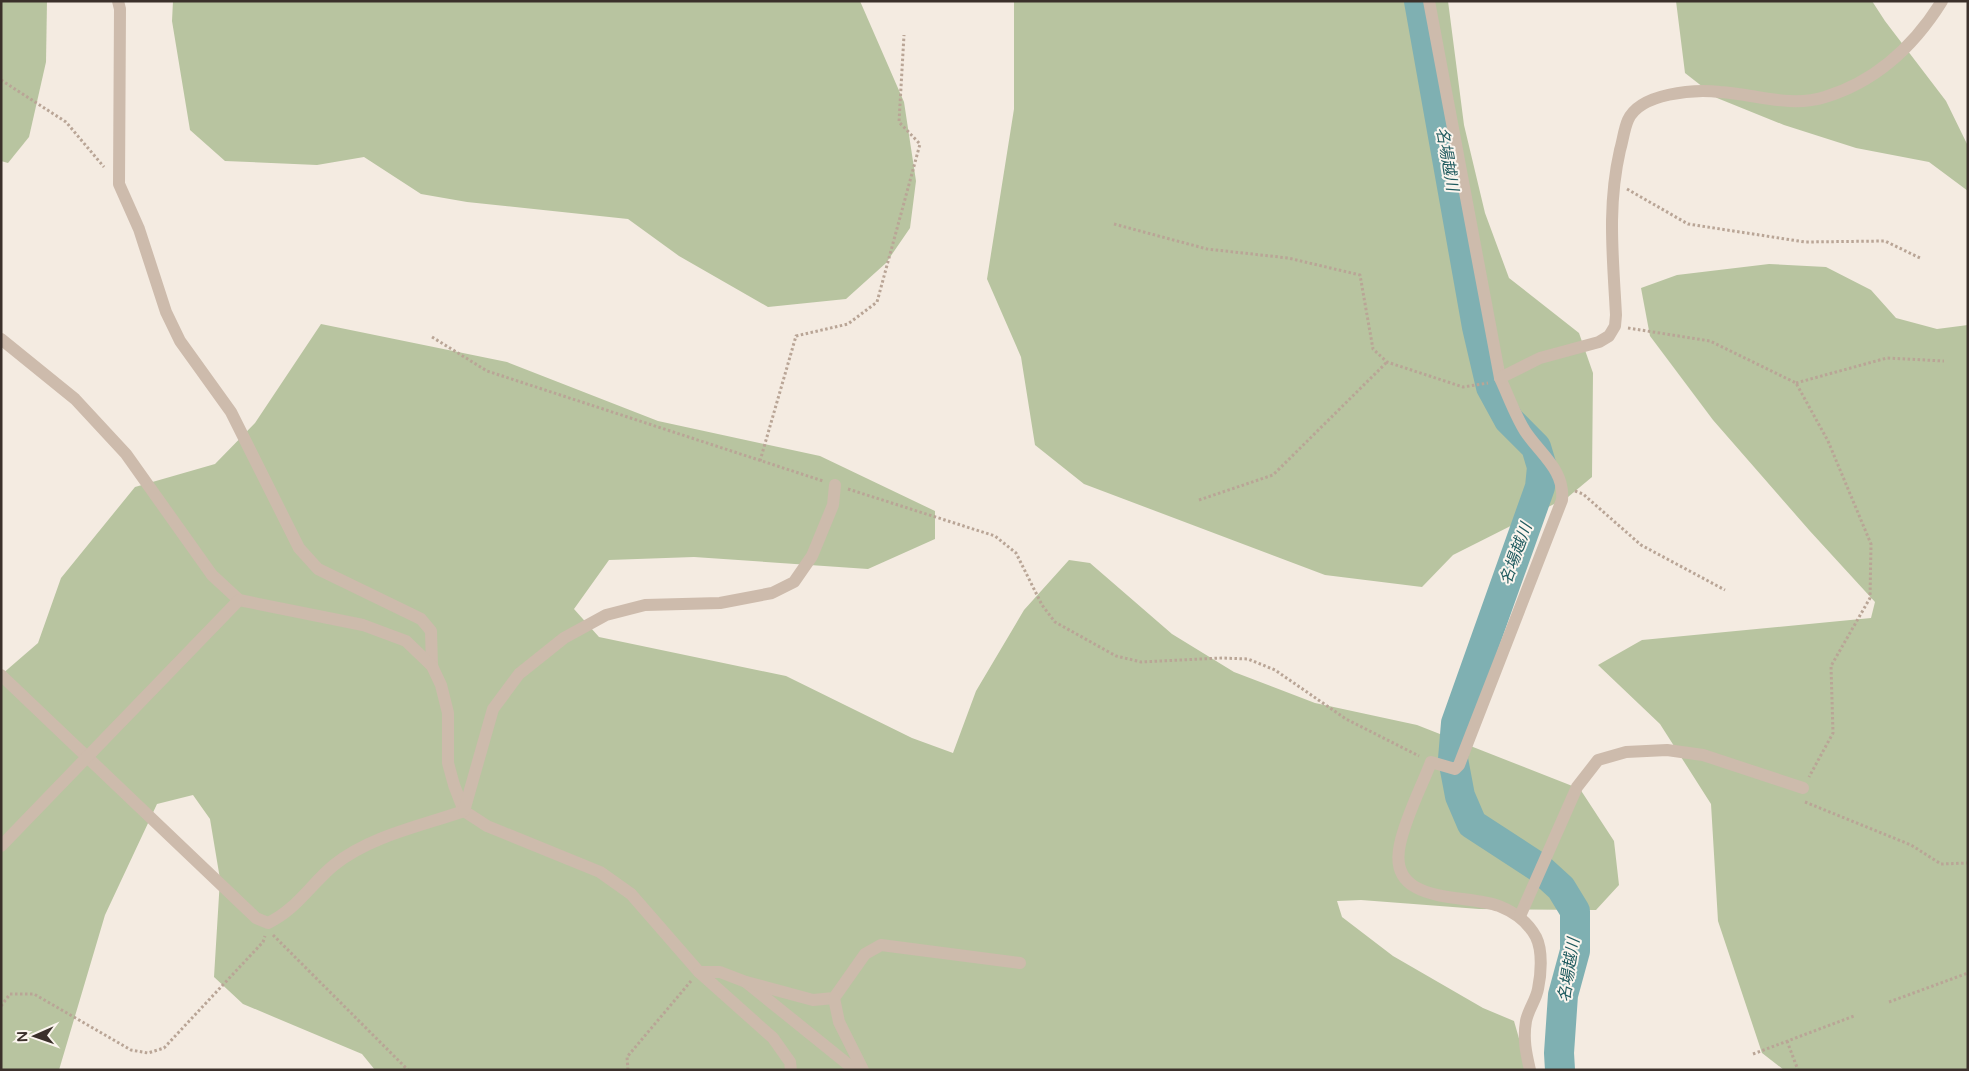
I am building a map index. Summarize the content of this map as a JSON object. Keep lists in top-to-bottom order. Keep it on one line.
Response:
{"water":["名場越川"],"north":"left"}
